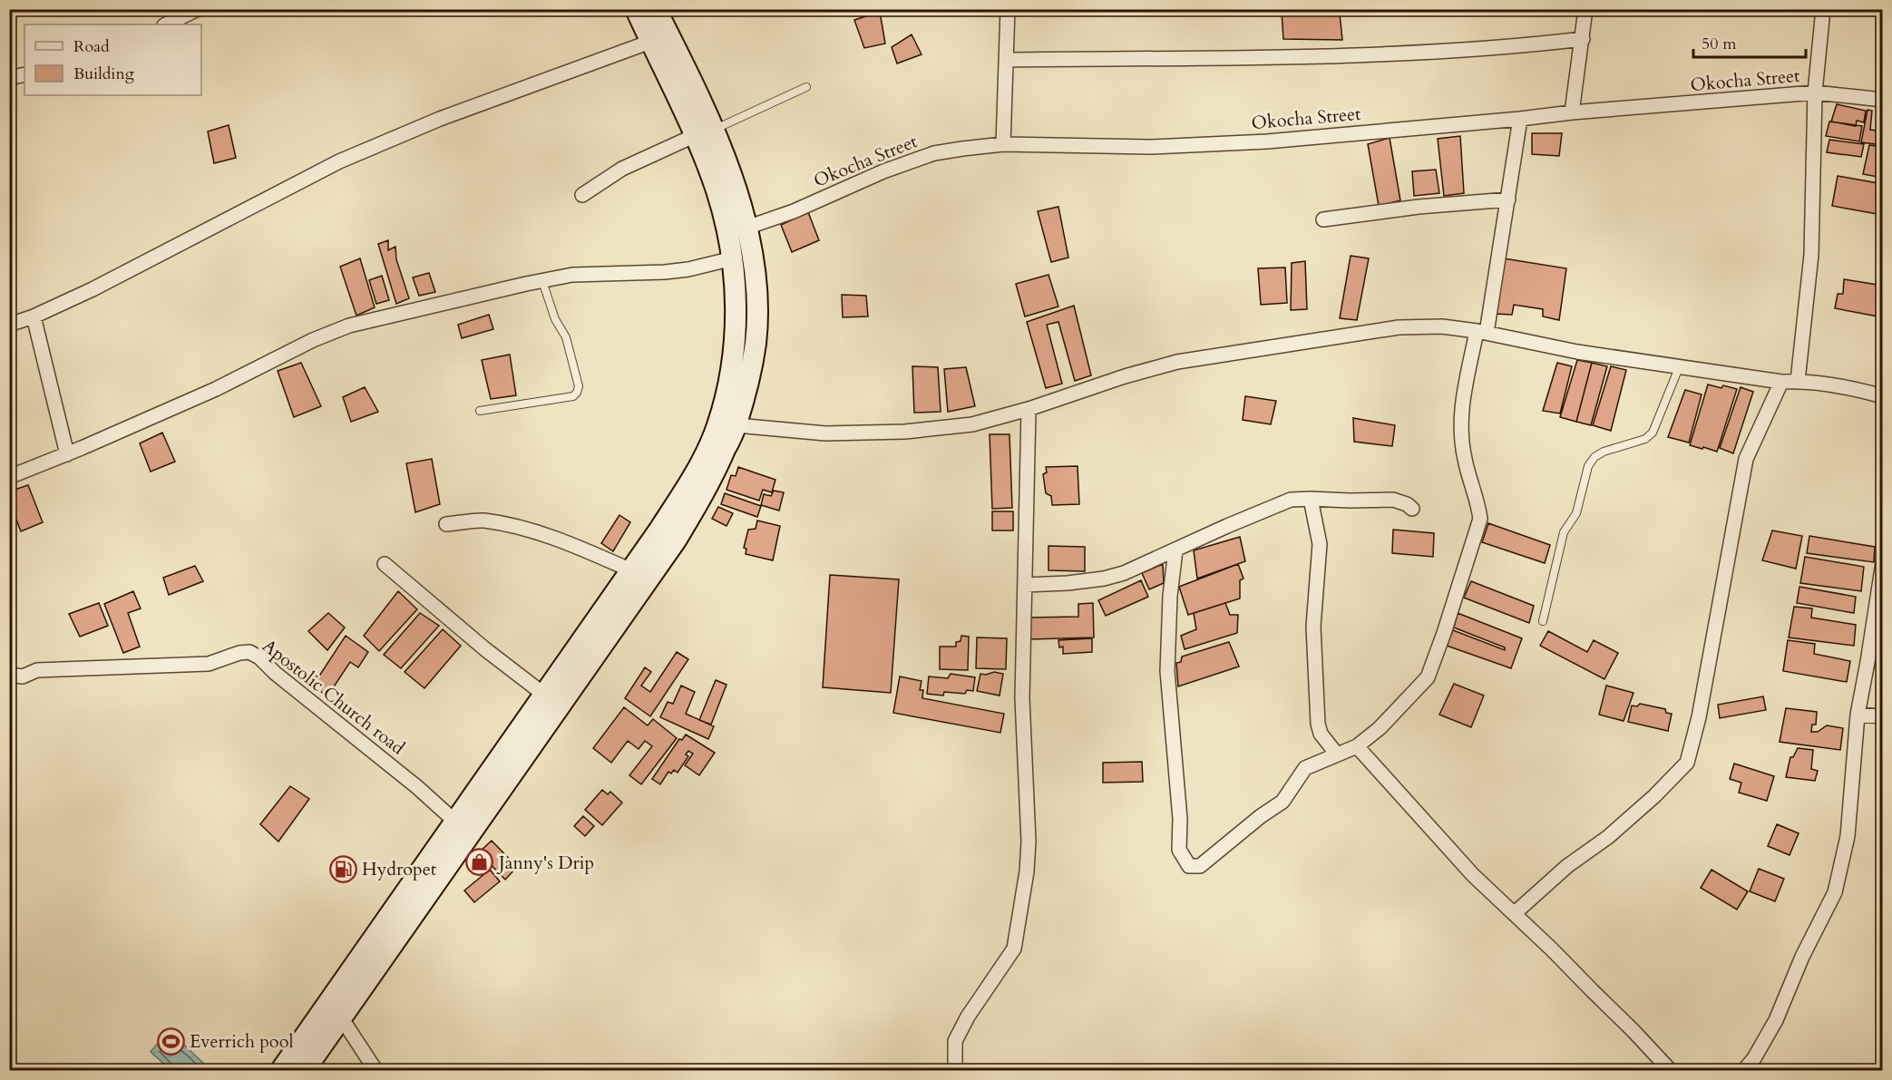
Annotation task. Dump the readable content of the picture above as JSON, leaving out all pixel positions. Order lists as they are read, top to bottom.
{
  "streets": {
    "street": ["Okocha Street", "Apostolic Church road"]
  },
  "places": {
    "shop": ["Janny's Drip"],
    "fuel station": ["Hydropet"],
    "sports": ["Everrich pool"]
  },
  "legend": ["Road", "Building"],
  "scale_bar": "50 m"
}
